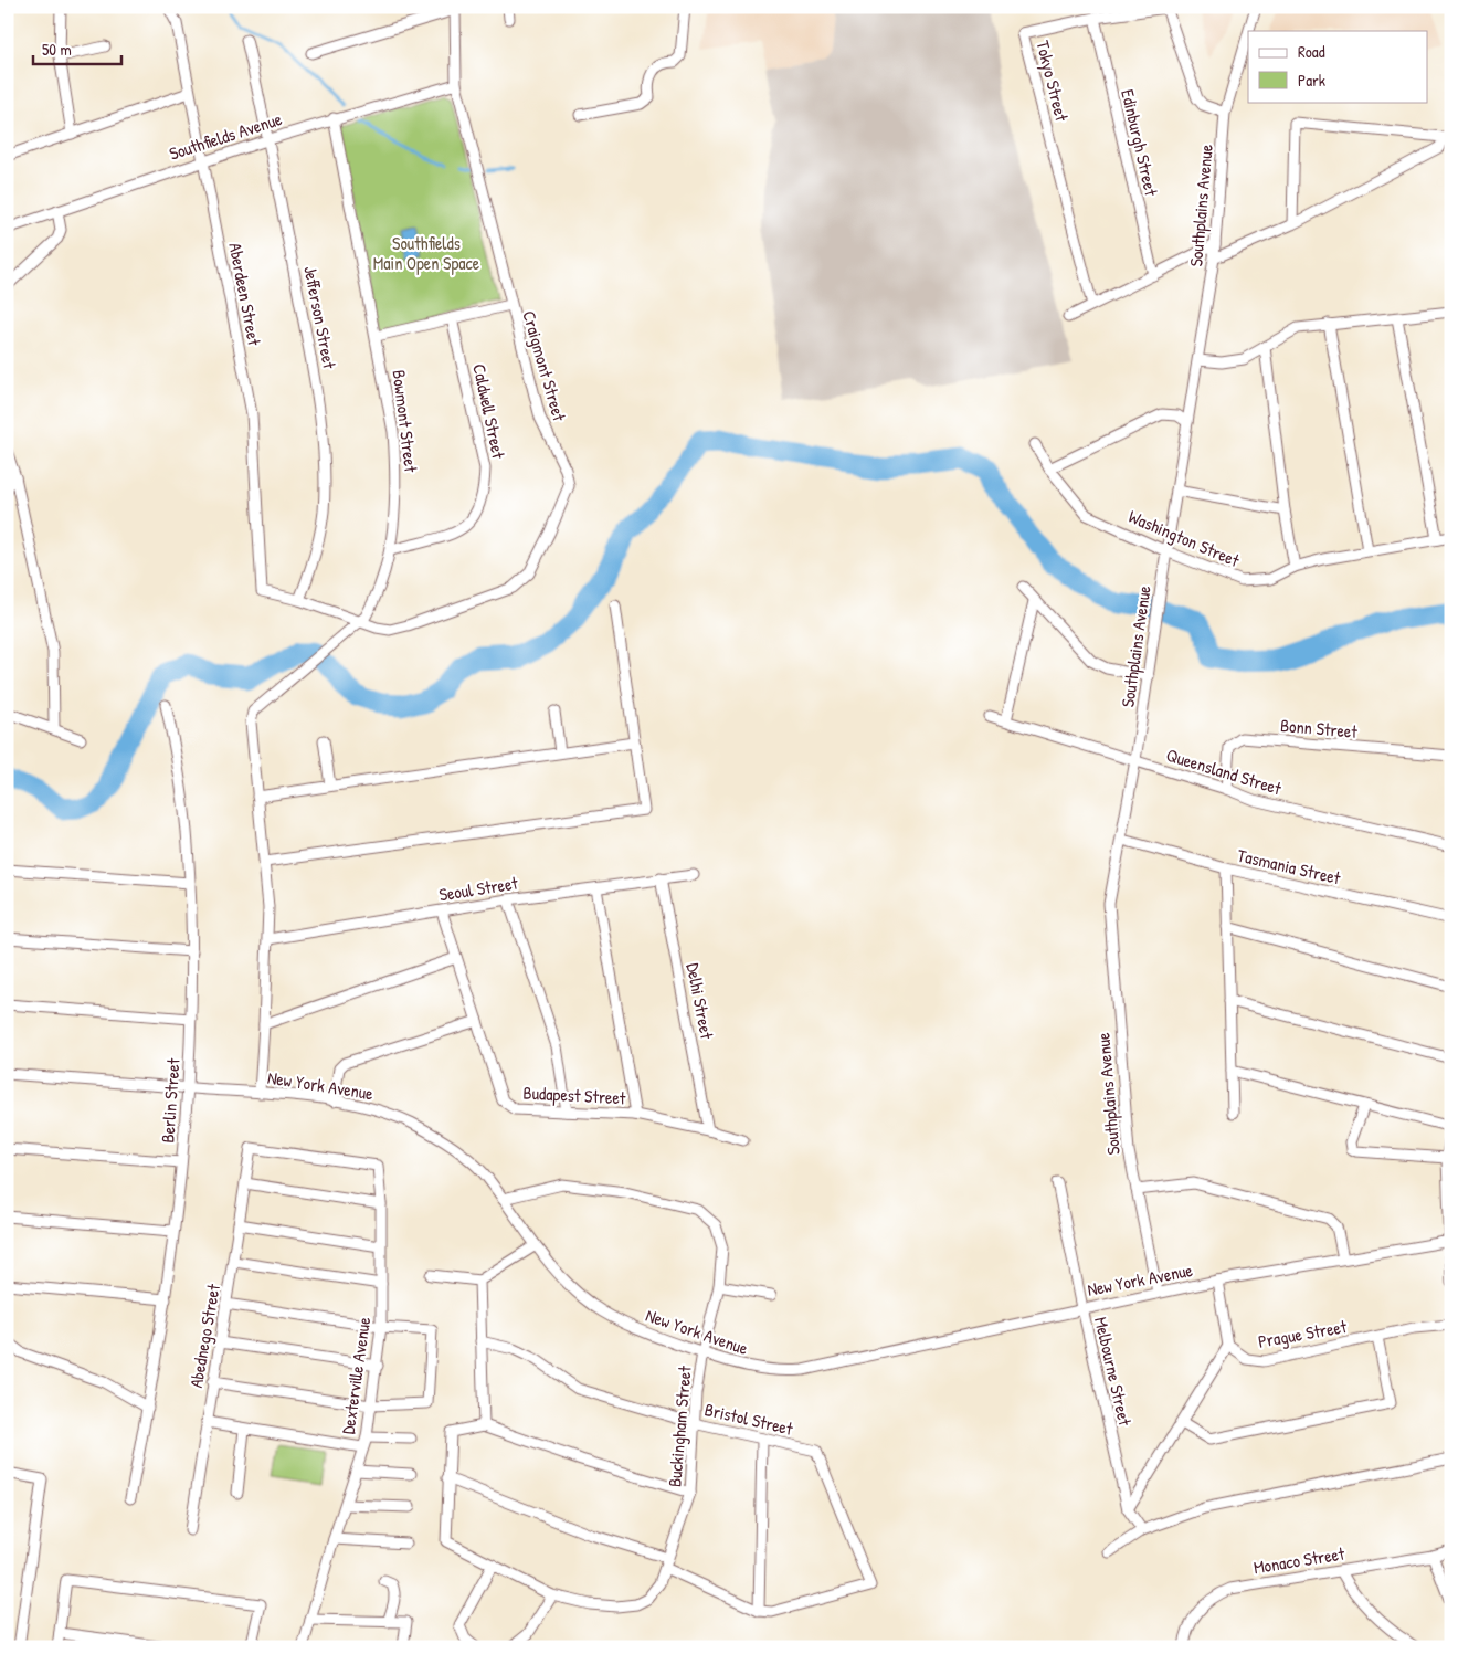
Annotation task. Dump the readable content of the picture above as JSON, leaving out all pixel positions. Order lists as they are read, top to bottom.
{
  "streets": {
    "street": [
      "Tokyo Street",
      "Southfields Avenue",
      "Edinburgh Street",
      "Southplains Avenue",
      "Aberdeen Street",
      "Jefferson Street",
      "Craigmont Street",
      "Caldwell Street",
      "Bowmont Street",
      "Washington Street",
      "Bonn Street",
      "Queensland Street",
      "Tasmania Street",
      "Seoul Street",
      "Delhi Street",
      "New York Avenue",
      "Budapest Street",
      "Berlin Street",
      "Prague Street",
      "Abednego Street",
      "Melbourne Street",
      "Dexterville Avenue",
      "Bristol Street",
      "Buckingham Street",
      "Monaco Street"
    ]
  },
  "crossings": [
    ["Tokyo Street", "Edinburgh Street"],
    ["Tokyo Street", "Southplains Avenue"],
    ["Southfields Avenue", "Aberdeen Street"],
    ["Southfields Avenue", "Jefferson Street"],
    ["Southfields Avenue", "Craigmont Street"],
    ["Southfields Avenue", "Bowmont Street"],
    ["Southplains Avenue", "Washington Street"],
    ["Southplains Avenue", "Queensland Street"],
    ["Southplains Avenue", "Tasmania Street"],
    ["Southplains Avenue", "New York Avenue"],
    ["Aberdeen Street", "Craigmont Street"],
    ["Jefferson Street", "Craigmont Street"],
    ["Craigmont Street", "Bowmont Street"],
    ["Caldwell Street", "Bowmont Street"],
    ["Bowmont Street", "Seoul Street"],
    ["Bowmont Street", "New York Avenue"],
    ["Bonn Street", "Queensland Street"],
    ["Seoul Street", "Delhi Street"],
    ["Seoul Street", "Budapest Street"],
    ["Delhi Street", "Budapest Street"],
    ["New York Avenue", "Berlin Street"],
    ["New York Avenue", "Melbourne Street"],
    ["New York Avenue", "Buckingham Street"],
    ["Abednego Street", "Dexterville Avenue"],
    ["Bristol Street", "Buckingham Street"]
  ],
  "parks": ["Southfields Main Open Space"],
  "legend": ["Road", "Park"],
  "scale_bar": "50 m"
}
